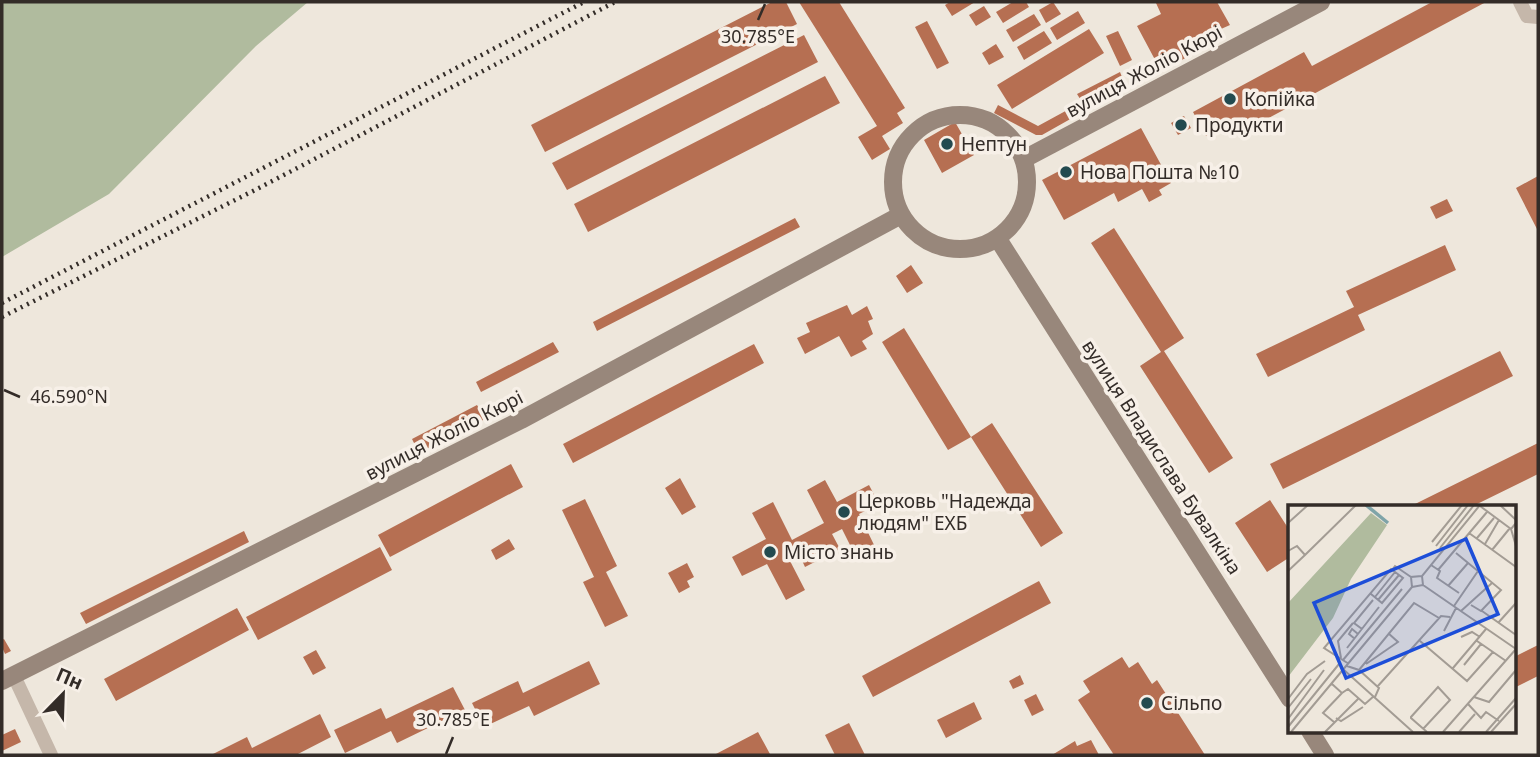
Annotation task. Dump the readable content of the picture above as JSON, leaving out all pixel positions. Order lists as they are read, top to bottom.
{
  "streets": {
    "street": ["вулиця Жоліо Кюрі", "вулиця Владислава Бувалкіна"]
  },
  "crossings": [
    ["вулиця Жоліо Кюрі", "вулиця Владислава Бувалкіна"]
  ],
  "places": [
    "Копійка",
    "Продукти",
    "Нептун",
    "Нова Пошта №10",
    "Церковь \"Надежда людям\" ЕХБ",
    "Місто знань",
    "Сільпо"
  ],
  "north": "top right",
  "coordinates": ["30.785°E", "46.590°N"]
}
